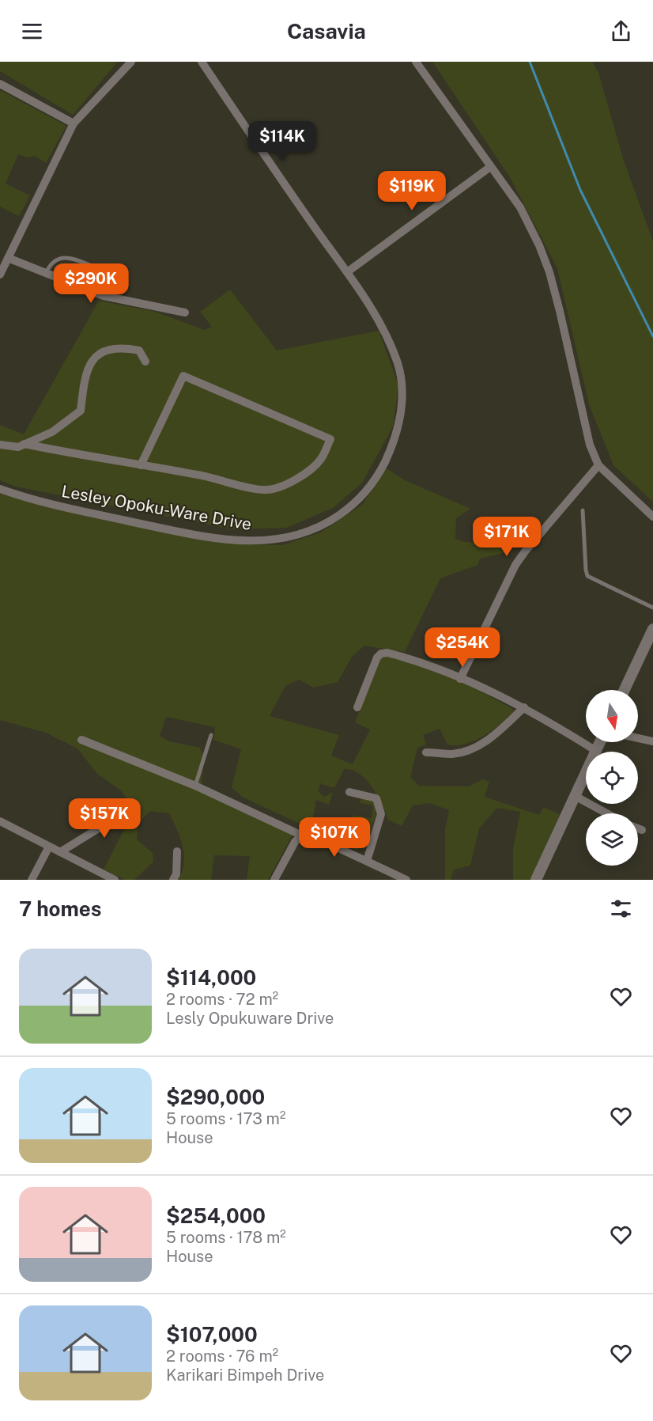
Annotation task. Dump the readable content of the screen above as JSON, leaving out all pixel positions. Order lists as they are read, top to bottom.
{
  "streets": {
    "street": ["Lesley Opoku-Ware Drive"]
  },
  "north": "bottom",
  "page": {
    "header": "Casavia",
    "price": [
      "$114K",
      "$119K",
      "$290K",
      "$171K",
      "$254K",
      "$157K",
      "$107K"
    ],
    "heading": "7 homes",
    "list": [
      {
        "name": "$114,000",
        "note": "2 rooms · 72 m² · Lesly Opukuware Drive"
      },
      {
        "name": "$290,000",
        "note": "5 rooms · 173 m² · House"
      },
      {
        "name": "$254,000",
        "note": "5 rooms · 178 m² · House"
      },
      {
        "name": "$107,000",
        "note": "2 rooms · 76 m² · Karikari Bimpeh Drive"
      }
    ]
  }
}
